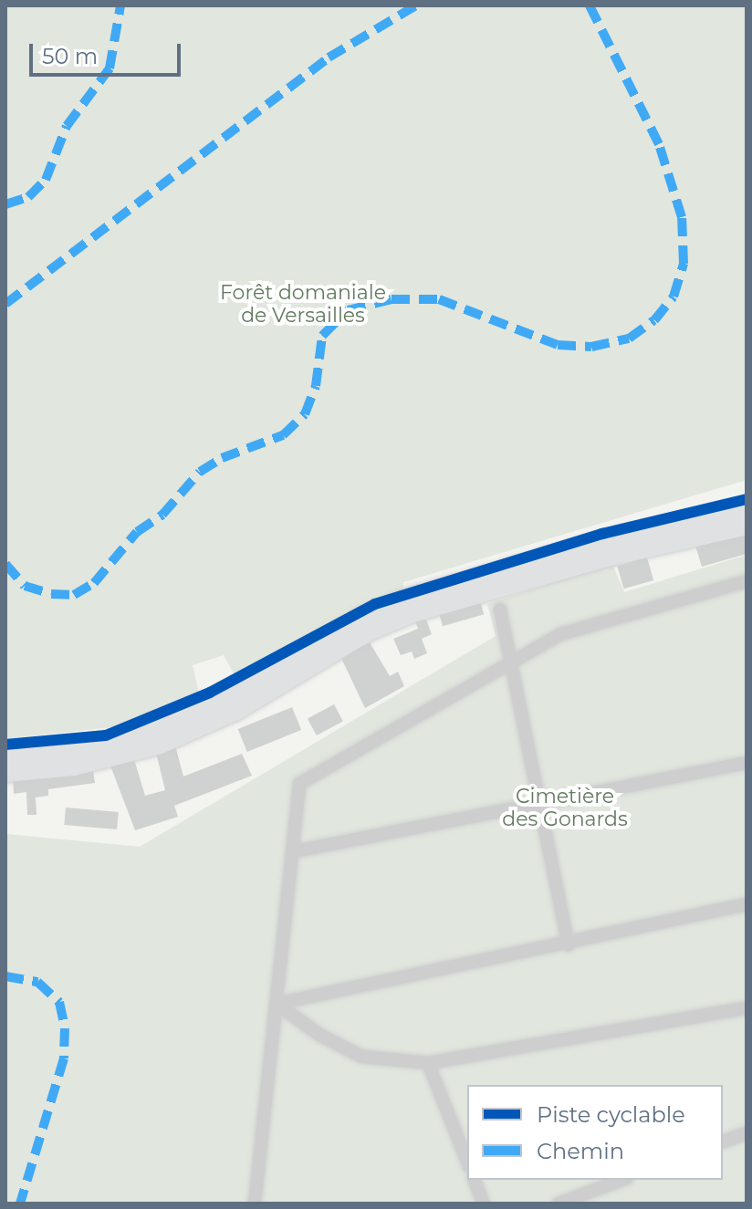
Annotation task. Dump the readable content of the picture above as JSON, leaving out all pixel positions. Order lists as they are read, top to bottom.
{
  "parks": ["Forêt domaniale de Versailles", "Cimetière des Gonards"],
  "legend": ["Piste cyclable", "Chemin"],
  "scale_bar": "50 m"
}
